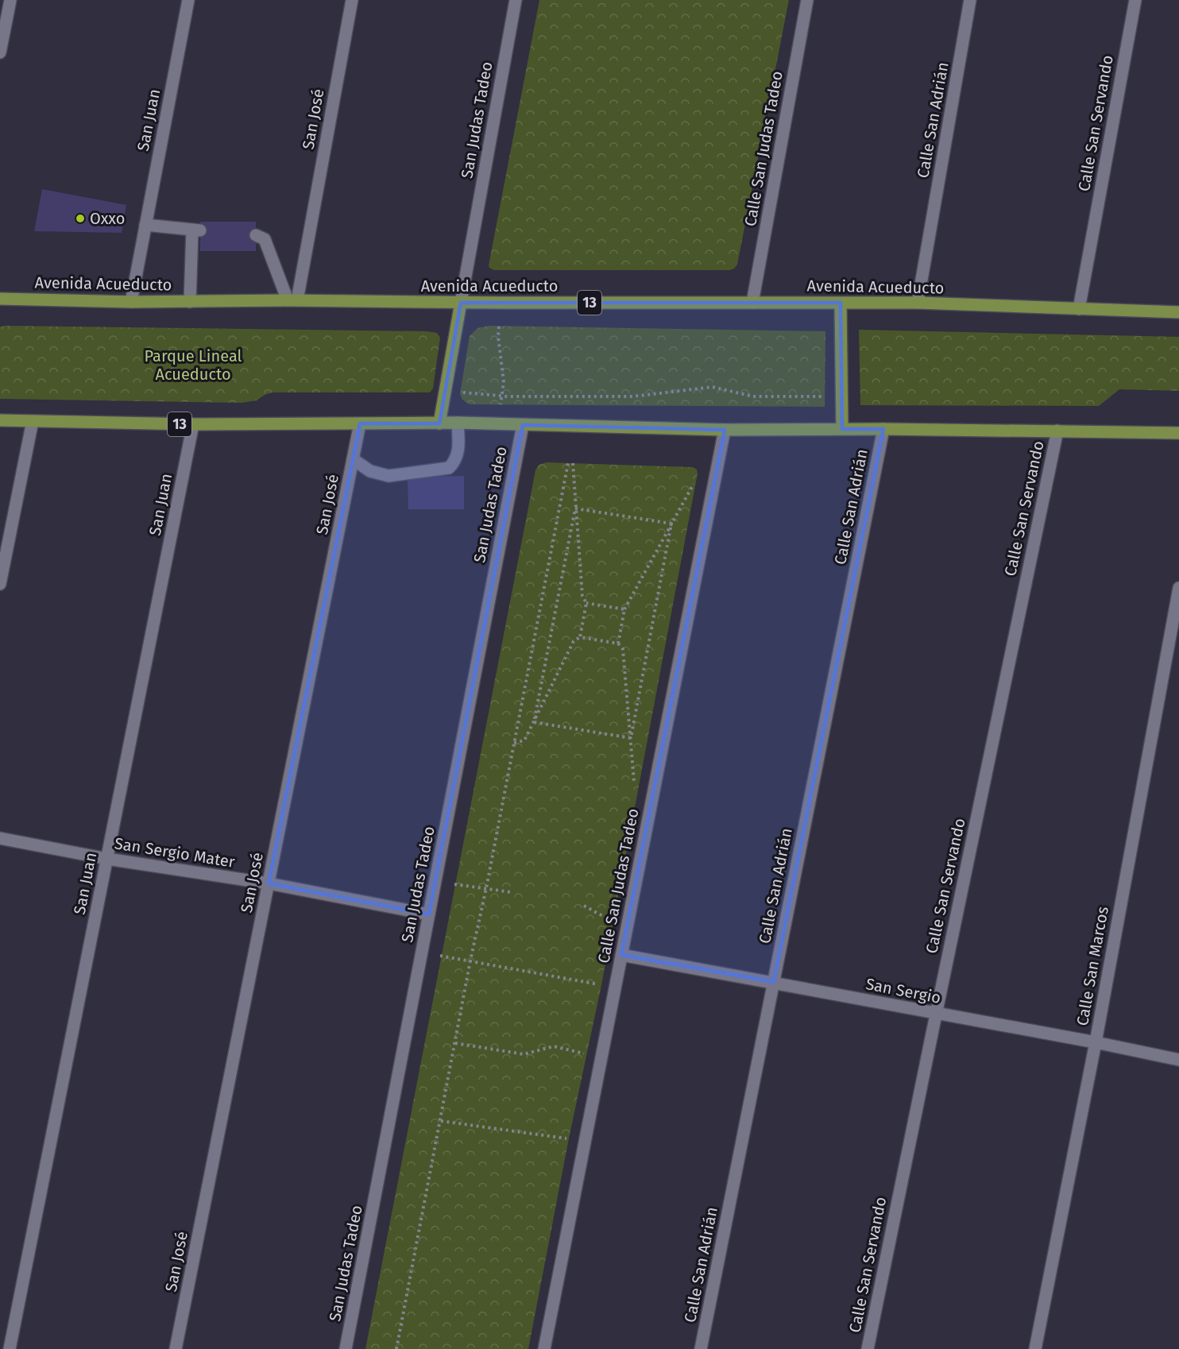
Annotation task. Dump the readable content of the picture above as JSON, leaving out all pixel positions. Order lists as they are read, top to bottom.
{
  "streets": {
    "main road": ["Avenida Acueducto", "13"],
    "street": [
      "San José",
      "San Juan",
      "San Judas Tadeo",
      "Calle San Adrián",
      "Calle San Servando",
      "Calle San Judas Tadeo",
      "San Sergio Mater",
      "Calle San Marcos",
      "San Sergio"
    ]
  },
  "crossings": [
    ["San José", "Avenida Acueducto"],
    ["San José", "13"],
    ["San José", "San Sergio Mater"],
    ["San Juan", "Avenida Acueducto"],
    ["San Juan", "13"],
    ["San Juan", "San Sergio Mater"],
    ["San Judas Tadeo", "Avenida Acueducto"],
    ["San Judas Tadeo", "13"],
    ["San Judas Tadeo", "San Sergio Mater"],
    ["Calle San Adrián", "Avenida Acueducto"],
    ["Calle San Adrián", "13"],
    ["Calle San Adrián", "San Sergio"],
    ["Calle San Servando", "Avenida Acueducto"],
    ["Calle San Servando", "13"],
    ["Calle San Servando", "San Sergio"],
    ["Calle San Judas Tadeo", "Avenida Acueducto"],
    ["Calle San Judas Tadeo", "13"],
    ["Calle San Judas Tadeo", "San Sergio"],
    ["Calle San Marcos", "San Sergio"]
  ],
  "parks": ["Parque Lineal Acueducto"],
  "places": ["Oxxo"]
}
